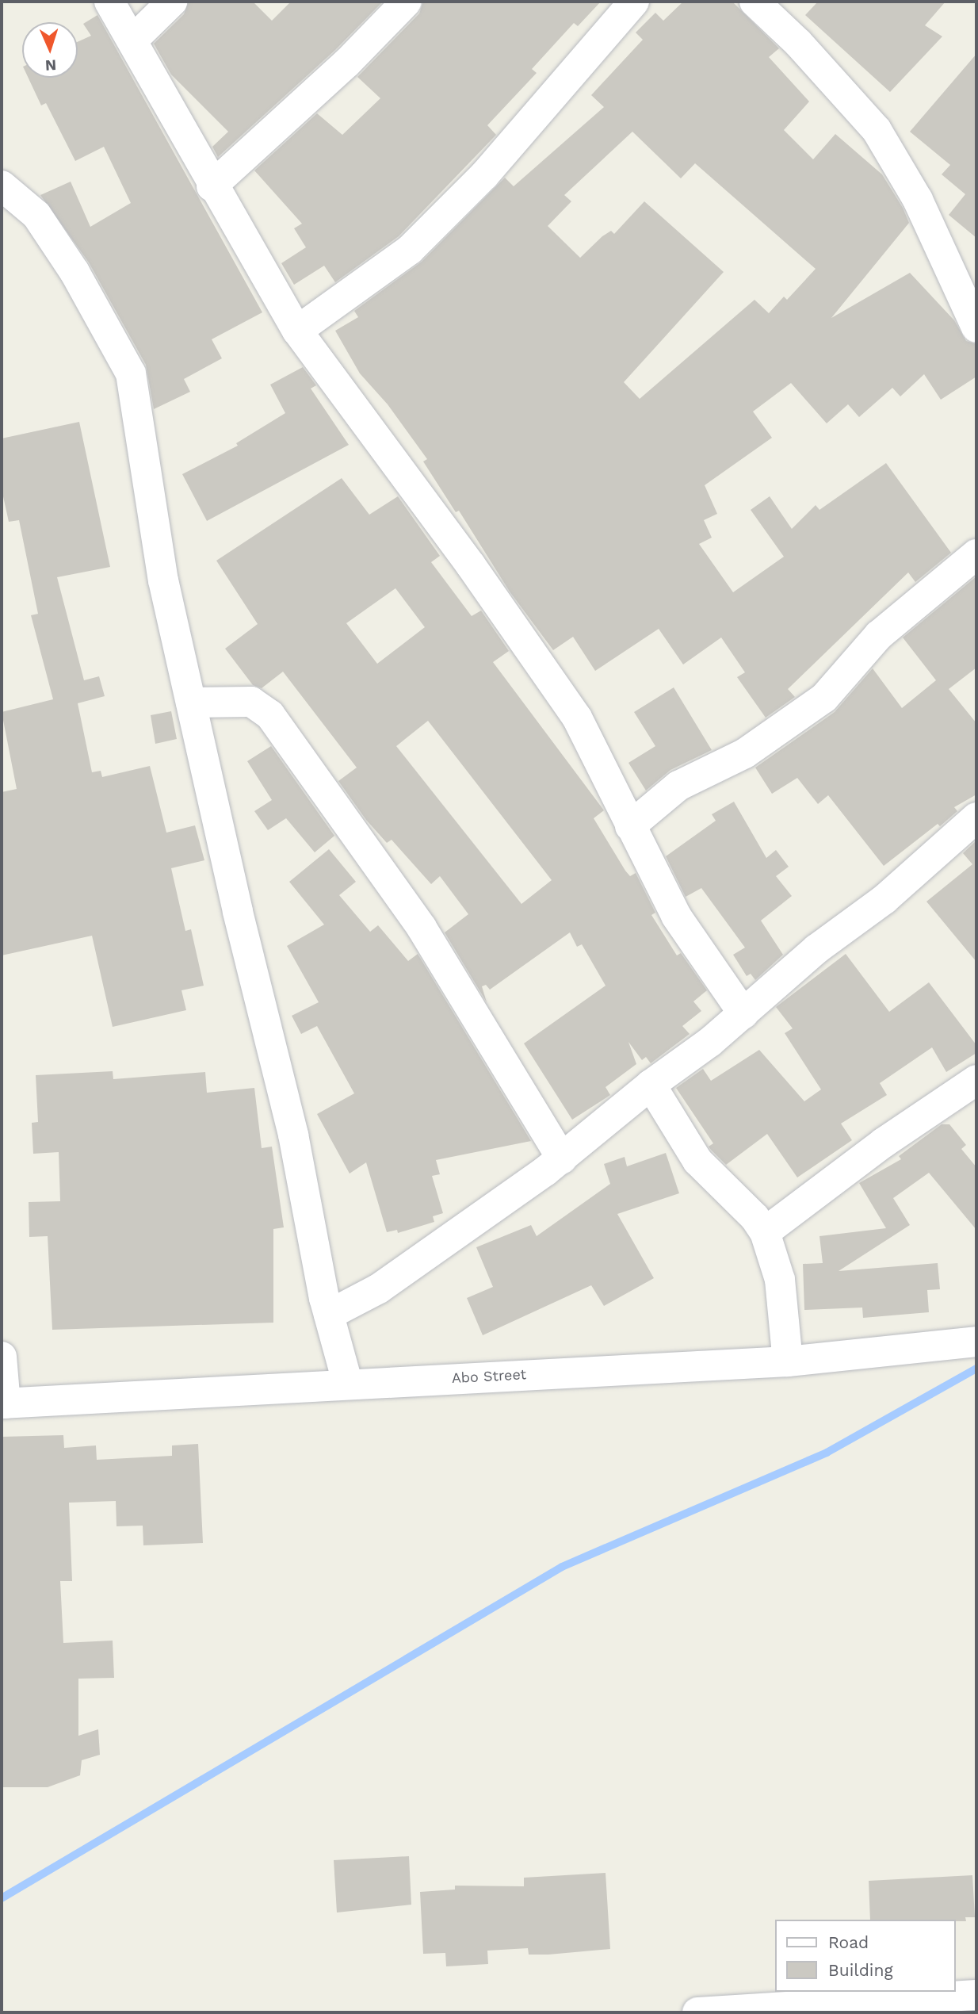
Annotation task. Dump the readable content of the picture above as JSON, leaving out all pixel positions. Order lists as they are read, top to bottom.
{
  "streets": {
    "street": ["Abo Street"]
  },
  "legend": ["Road", "Building"],
  "north": "bottom"
}
